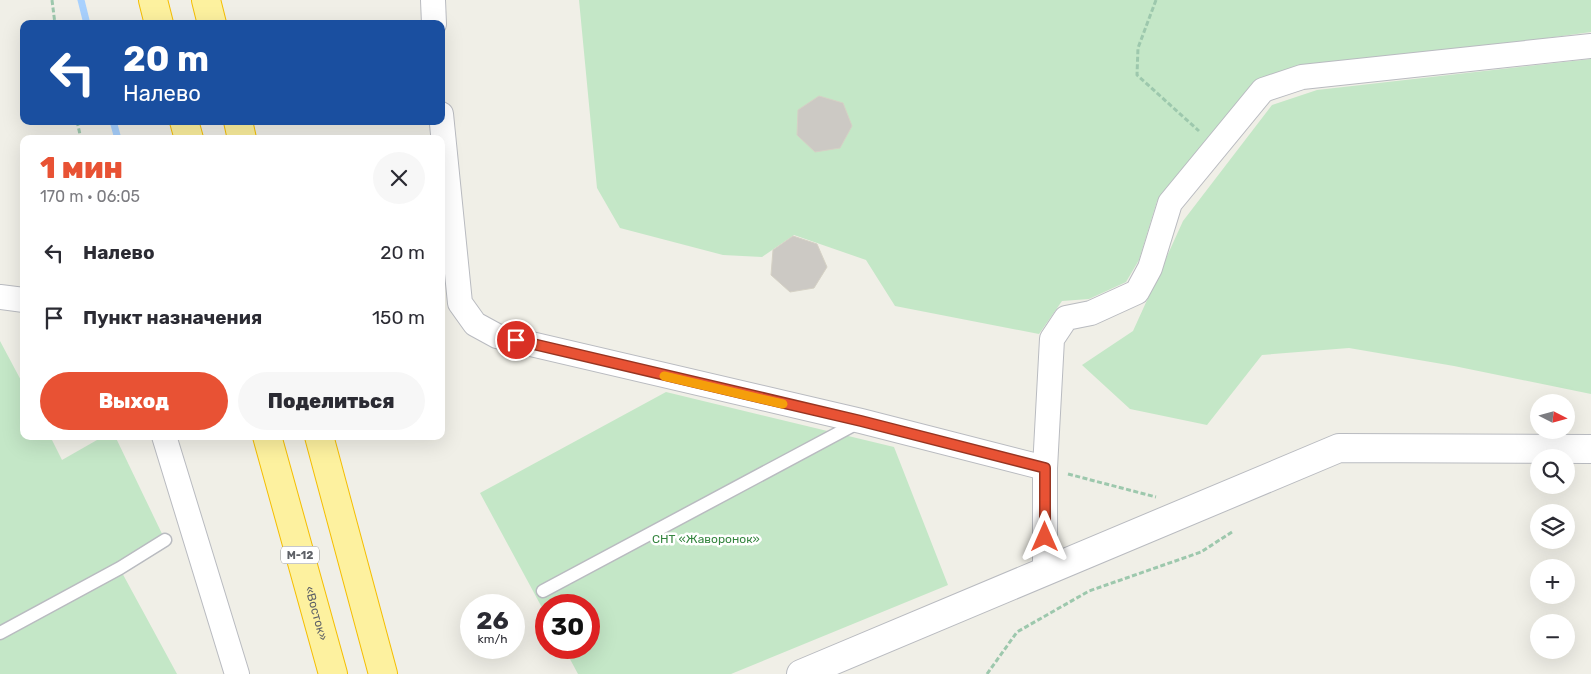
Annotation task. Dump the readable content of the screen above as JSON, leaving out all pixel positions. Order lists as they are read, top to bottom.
{
  "streets": {
    "highway": ["М-12", "«Восток»"]
  },
  "parks": ["СНТ «Жаворонок»"],
  "north": "right",
  "page": {
    "turn": ["20 m", "Налево"],
    "heading": ["1 мин", "170 m · 06:05"],
    "list": [
      {
        "name": "Налево",
        "value": "20 m"
      },
      {
        "name": "Пункт назначения",
        "value": "150 m"
      }
    ],
    "buttons": ["Выход", "Поделиться"],
    "map_buttons": ["+", "−"],
    "speed": "26 km/h",
    "limit": "30"
  }
}
